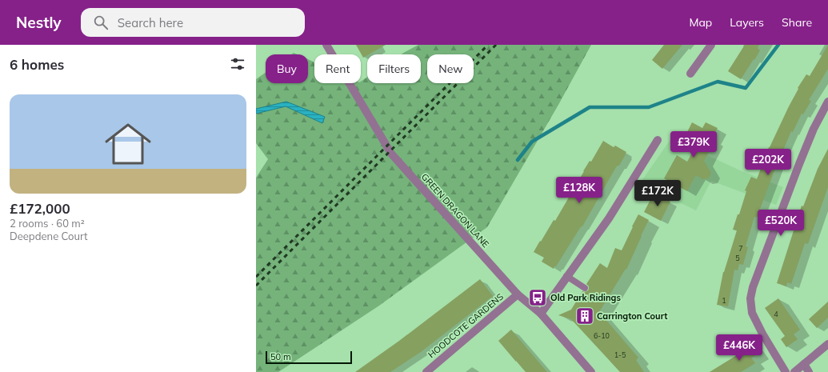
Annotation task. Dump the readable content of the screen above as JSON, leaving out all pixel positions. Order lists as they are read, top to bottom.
{
  "streets": {
    "street": ["GREEN DRAGON LANE", "HOODCOTE GARDENS"]
  },
  "crossings": [
    ["GREEN DRAGON LANE", "HOODCOTE GARDENS"]
  ],
  "places": {
    "bus stop": ["Old Park Ridings"],
    "building": ["Carrington Court"]
  },
  "house_numbers": [
    "7",
    "5",
    "1",
    "4",
    "6-10",
    "1-5"
  ],
  "scale_bar": "50 m",
  "page": {
    "header": "Nestly",
    "search": "Search here",
    "nav": ["Map", "Layers", "Share"],
    "heading": "6 homes",
    "chip": [
      "Buy",
      "Rent",
      "Filters",
      "New"
    ],
    "list": [
      {
        "name": "£172,000",
        "note": "2 rooms · 60 m² · Deepdene Court"
      }
    ],
    "price": [
      "£379K",
      "£202K",
      "£128K",
      "£172K",
      "£520K",
      "£446K"
    ],
    "scale": "50 m"
  }
}
